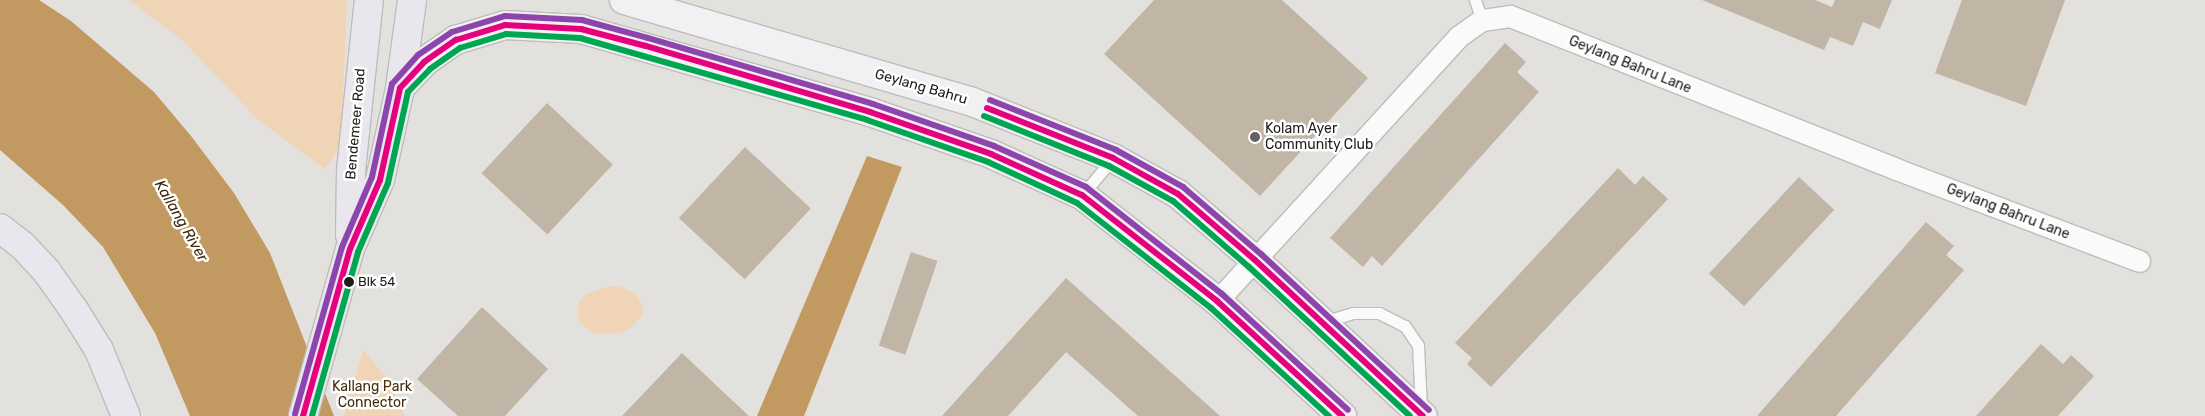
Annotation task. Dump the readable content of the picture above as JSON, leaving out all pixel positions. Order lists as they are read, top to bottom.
{
  "streets": {
    "main road": ["Geylang Bahru", "Bendemeer Road"],
    "street": ["Geylang Bahru Lane"]
  },
  "crossings": [
    ["Geylang Bahru Lane", "Geylang Bahru"]
  ],
  "water": ["Kallang River"],
  "parks": ["Kallang Park Connector"],
  "places": ["Kolam Ayer Community Club", "Blk 54"]
}
